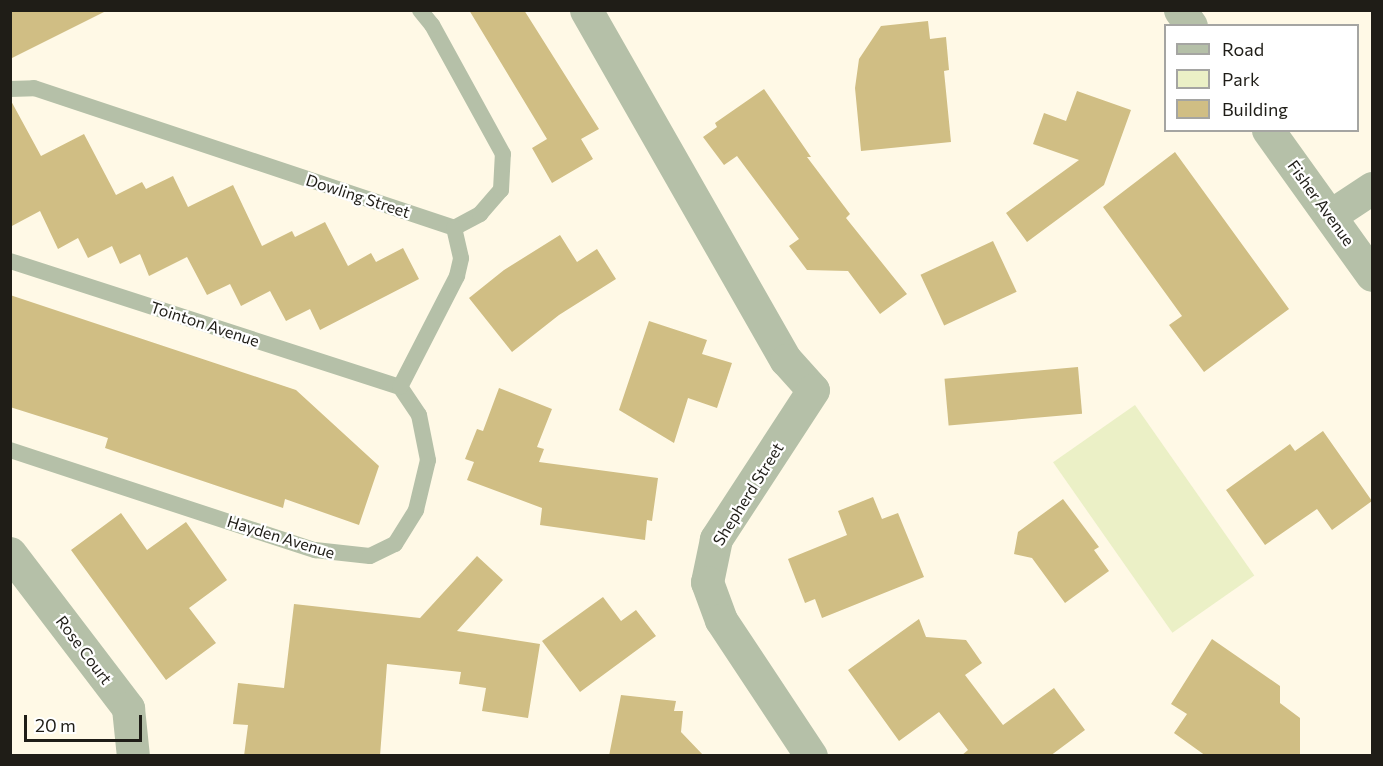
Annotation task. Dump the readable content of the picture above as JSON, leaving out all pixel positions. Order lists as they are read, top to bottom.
{
  "streets": {
    "street": ["Fisher Avenue", "Shepherd Street", "Rose Court"],
    "lane": ["Dowling Street", "Tointon Avenue", "Hayden Avenue"]
  },
  "crossings": [
    ["Tointon Avenue", "Hayden Avenue"]
  ],
  "legend": ["Road", "Park", "Building"],
  "scale_bar": "20 m"
}
